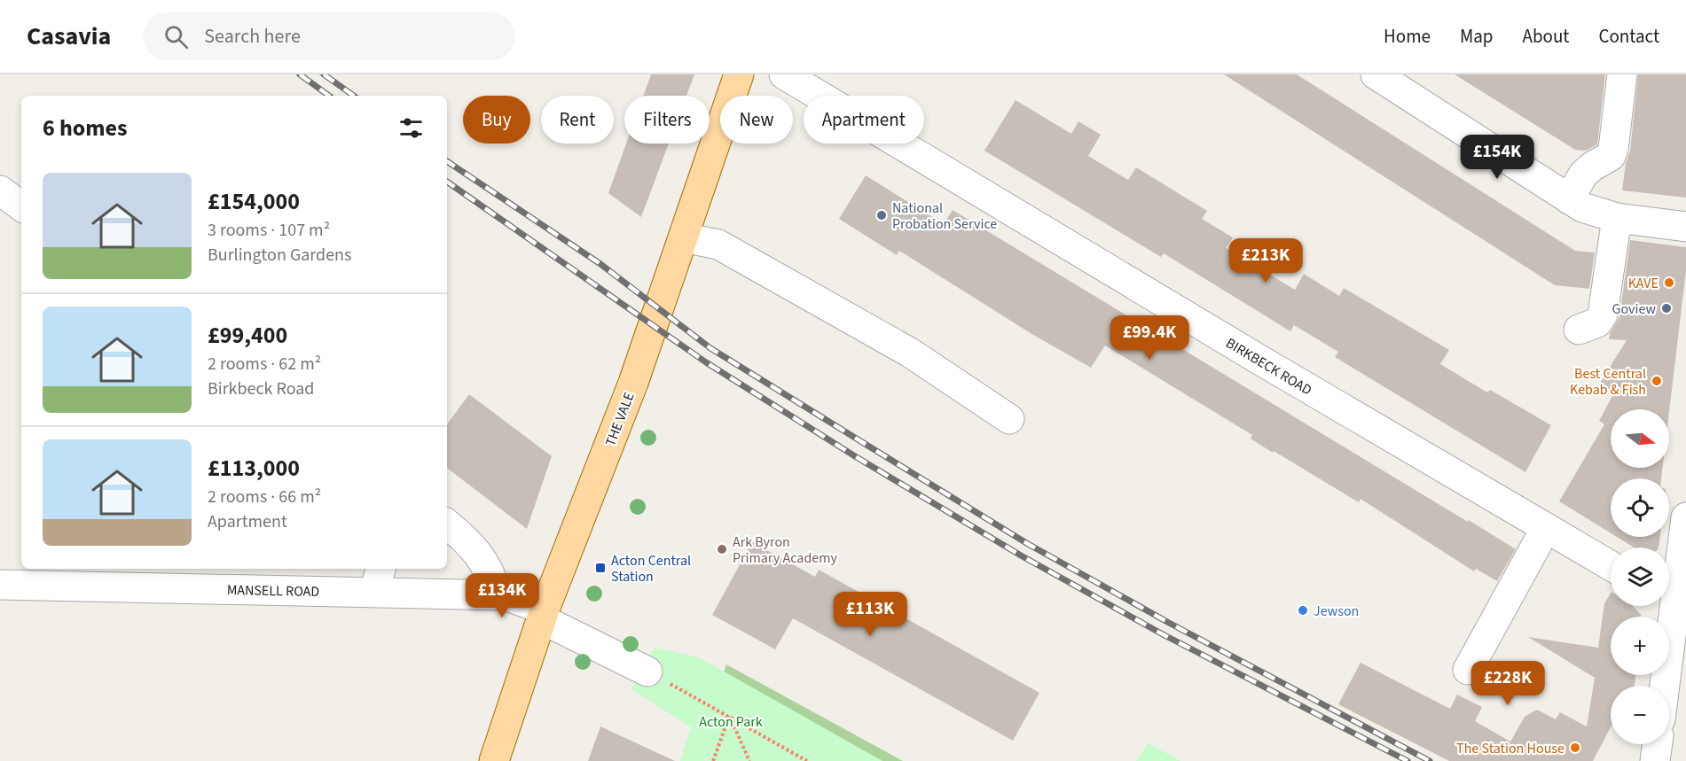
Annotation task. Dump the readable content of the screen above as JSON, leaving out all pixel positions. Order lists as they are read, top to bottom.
{
  "streets": {
    "main road": ["THE VALE"],
    "street": ["BIRKBECK ROAD", "MANSELL ROAD"]
  },
  "crossings": [
    ["THE VALE", "MANSELL ROAD"]
  ],
  "parks": ["Acton Park"],
  "places": {
    "other": [
      "National Probation Service",
      "KAVE",
      "Goview",
      "Best Central Kebab & Fish",
      "Ark Byron Primary Academy",
      "Jewson",
      "The Station House"
    ],
    "transit": ["Acton Central Station"]
  },
  "north": "right",
  "page": {
    "header": "Casavia",
    "search": "Search here",
    "nav": [
      "Home",
      "Map",
      "About",
      "Contact"
    ],
    "chip": [
      "Buy",
      "Rent",
      "Filters",
      "New",
      "Apartment"
    ],
    "heading": "6 homes",
    "price": [
      "£154K",
      "£213K",
      "£99.4K",
      "£134K",
      "£113K",
      "£228K"
    ],
    "list": [
      {
        "name": "£154,000",
        "note": "3 rooms · 107 m² · Burlington Gardens"
      },
      {
        "name": "£99,400",
        "note": "2 rooms · 62 m² · Birkbeck Road"
      },
      {
        "name": "£113,000",
        "note": "2 rooms · 66 m² · Apartment"
      }
    ],
    "map_buttons": ["+", "−"]
  }
}
